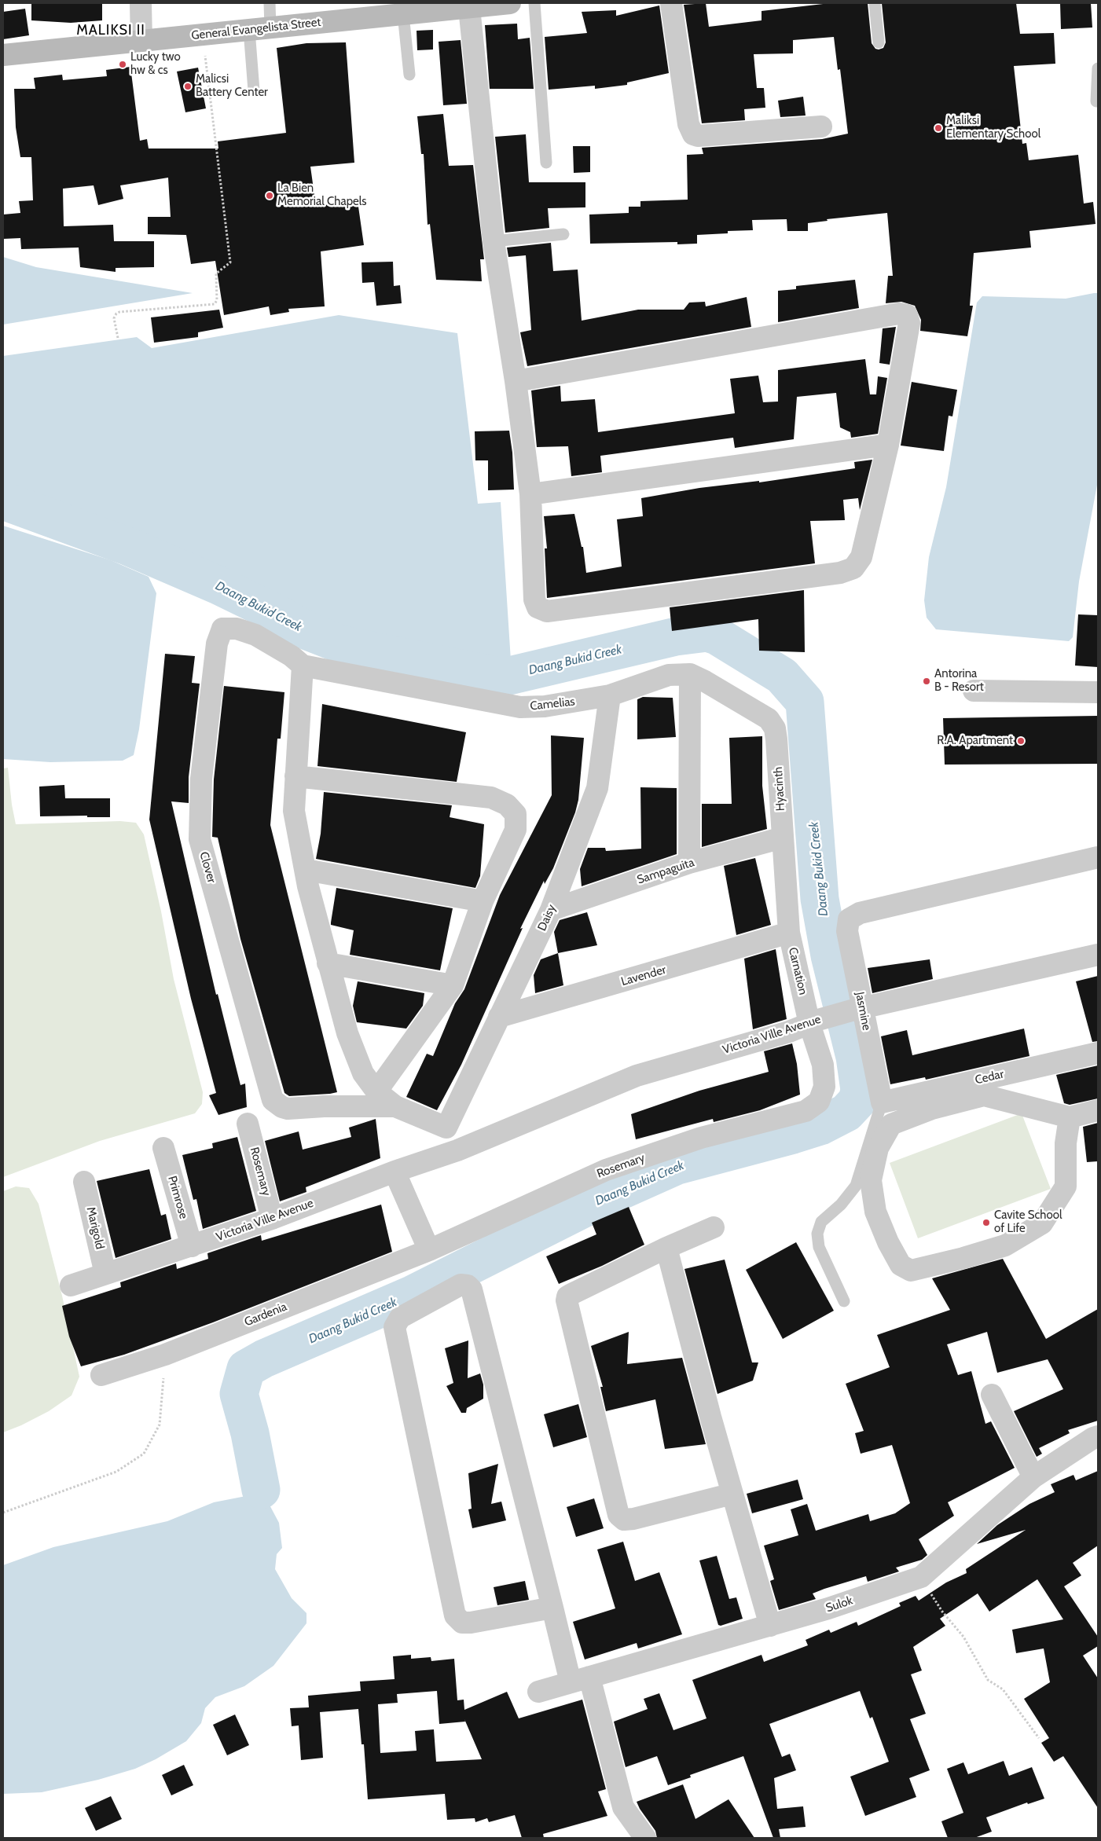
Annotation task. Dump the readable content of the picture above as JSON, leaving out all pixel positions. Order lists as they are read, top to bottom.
{
  "streets": {
    "main road": ["General Evangelista Street"],
    "street": [
      "Camelias",
      "Hyacinth",
      "Clover",
      "Sampaguita",
      "Daisy",
      "Carnation",
      "Lavender",
      "Jasmine",
      "Victoria Ville Avenue",
      "Cedar",
      "Rosemary",
      "Primrose",
      "Marigold",
      "Gardenia",
      "Sulok"
    ]
  },
  "crossings": [
    ["Camelias", "Hyacinth"],
    ["Camelias", "Clover"],
    ["Camelias", "Daisy"],
    ["Hyacinth", "Sampaguita"],
    ["Hyacinth", "Carnation"],
    ["Sampaguita", "Daisy"],
    ["Sampaguita", "Carnation"],
    ["Daisy", "Lavender"],
    ["Carnation", "Lavender"],
    ["Carnation", "Victoria Ville Avenue"],
    ["Carnation", "Rosemary"],
    ["Jasmine", "Victoria Ville Avenue"],
    ["Jasmine", "Cedar"],
    ["Victoria Ville Avenue", "Rosemary"],
    ["Victoria Ville Avenue", "Primrose"],
    ["Victoria Ville Avenue", "Marigold"],
    ["Rosemary", "Gardenia"]
  ],
  "districts": ["MALIKSI II"],
  "water": ["Daang Bukid Creek"],
  "places": [
    "Lucky two hw & cs",
    "Malicsi Battery Center",
    "Maliksi Elementary School",
    "La Bien Memorial Chapels",
    "Antorina B - Resort",
    "R.A. Apartment",
    "Cavite School of Life"
  ]
}
